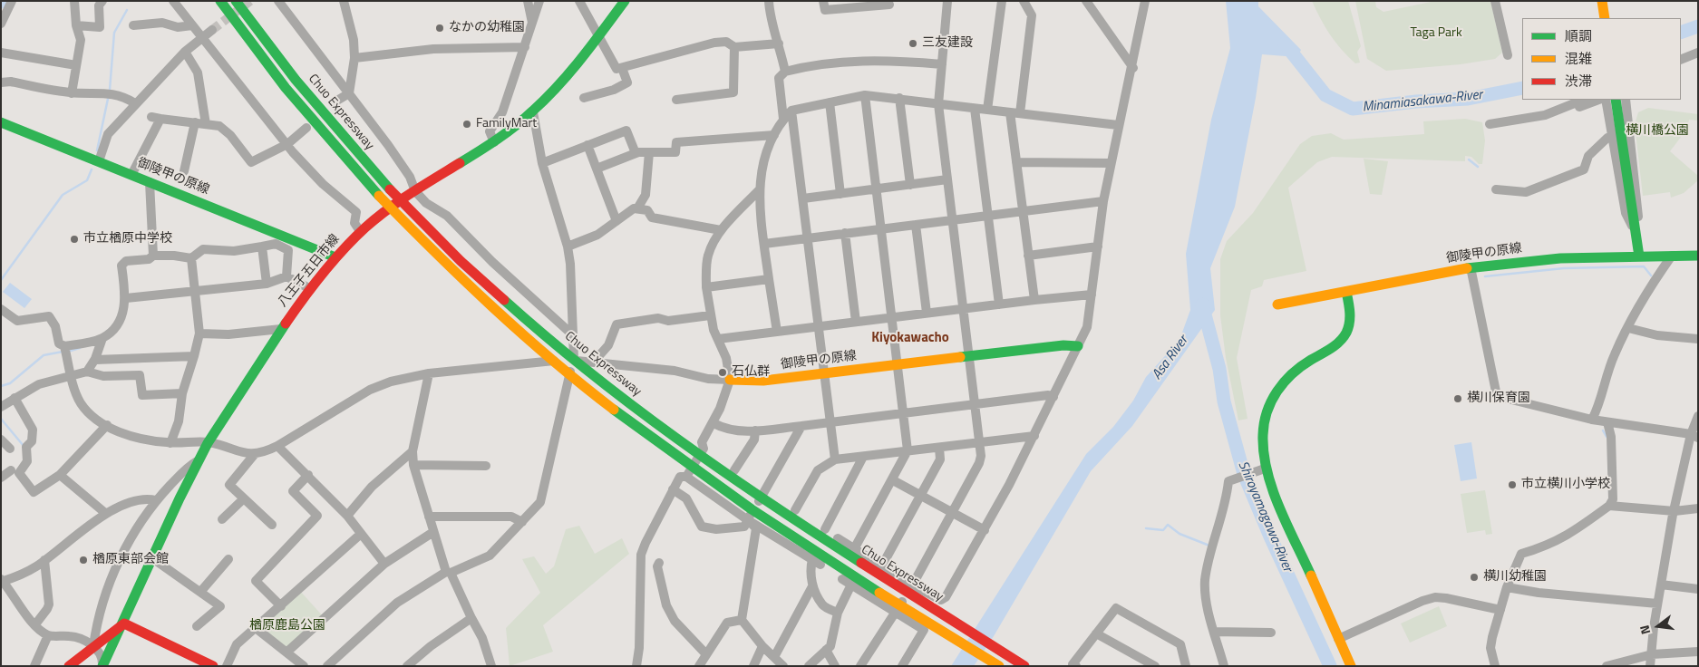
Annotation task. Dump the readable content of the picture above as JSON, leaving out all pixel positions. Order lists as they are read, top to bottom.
{
  "streets": {
    "main road": ["Chuo Expressway", "御陵甲の原線", "八王子五日市線"]
  },
  "crossings": [
    ["御陵甲の原線", "八王子五日市線"]
  ],
  "districts": ["Kiyokawacho"],
  "water": ["Minamiasakawa-River", "Asa River", "Shiroyamagawa-River"],
  "parks": ["Taga Park", "横川橋公園", "楢原鹿島公園"],
  "places": [
    "なかの幼稚園",
    "三友建設",
    "FamilyMart",
    "市立楢原中学校",
    "石仏群",
    "横川保育園",
    "市立横川小学校",
    "楢原東部会館",
    "横川幼稚園"
  ],
  "legend": ["順調", "混雑", "渋滞"],
  "north": "left"
}
